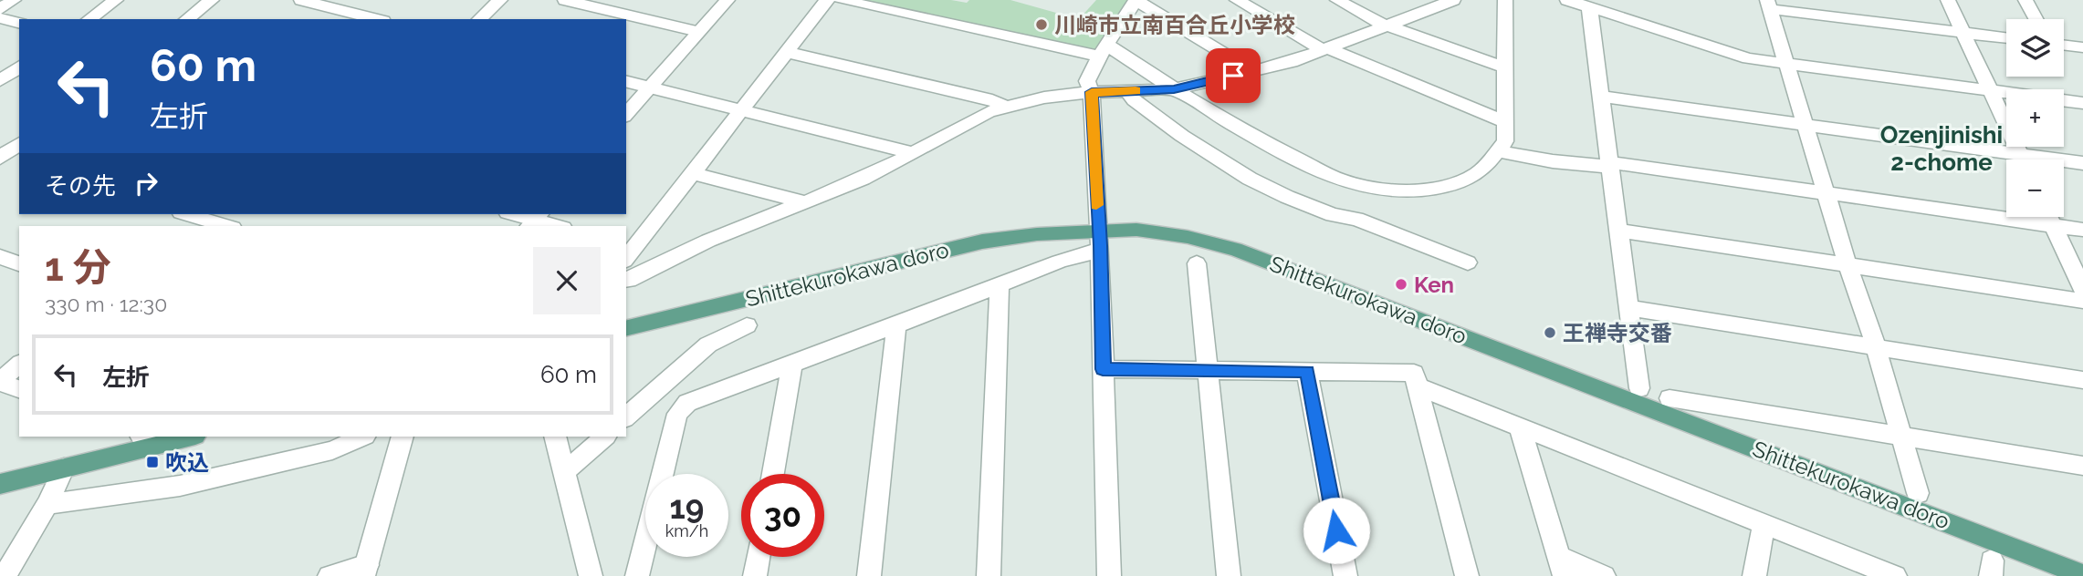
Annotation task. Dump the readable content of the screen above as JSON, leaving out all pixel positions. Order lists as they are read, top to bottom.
{
  "streets": {
    "main road": ["Shittekurokawa doro"]
  },
  "districts": ["Ozenjinishi 2-chome"],
  "places": {
    "other": ["川崎市立南百合丘小学校", "Ken", "王禅寺交番"],
    "transit": ["吹込"]
  },
  "page": {
    "map_buttons": ["+", "−"],
    "turn": ["60 m", "左折"],
    "then": "その先",
    "heading": ["1 分", "330 m · 12:30"],
    "list": [
      {
        "name": "左折",
        "value": "60 m"
      }
    ],
    "speed": "19 km/h",
    "limit": "30"
  }
}
